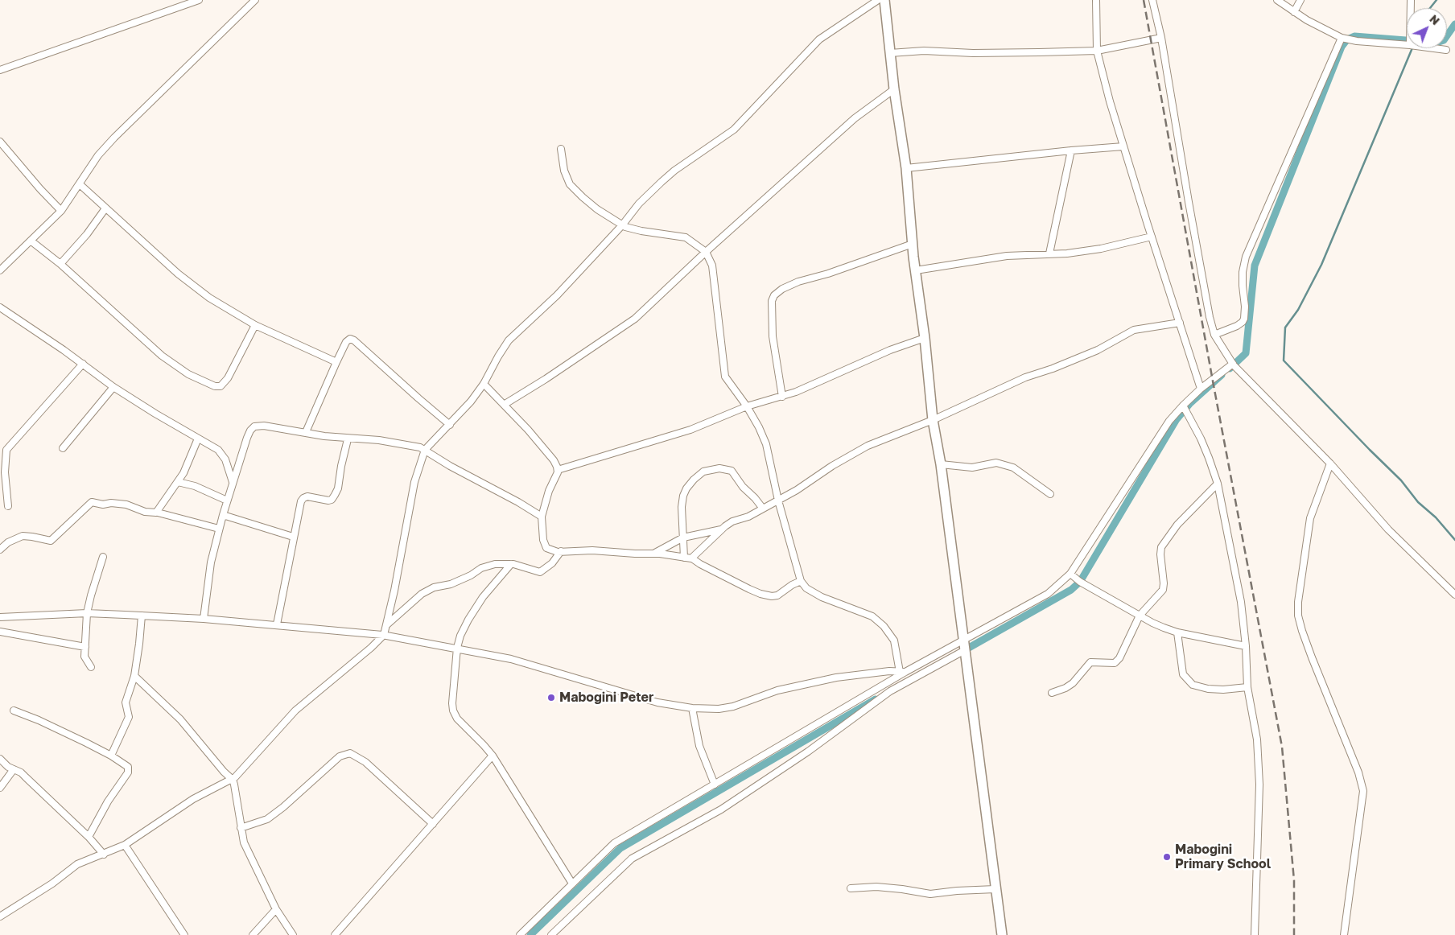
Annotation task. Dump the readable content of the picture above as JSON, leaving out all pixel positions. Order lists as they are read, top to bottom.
{
  "places": ["Mabogini Peter", "Mabogini Primary School"],
  "north": "top right"
}
